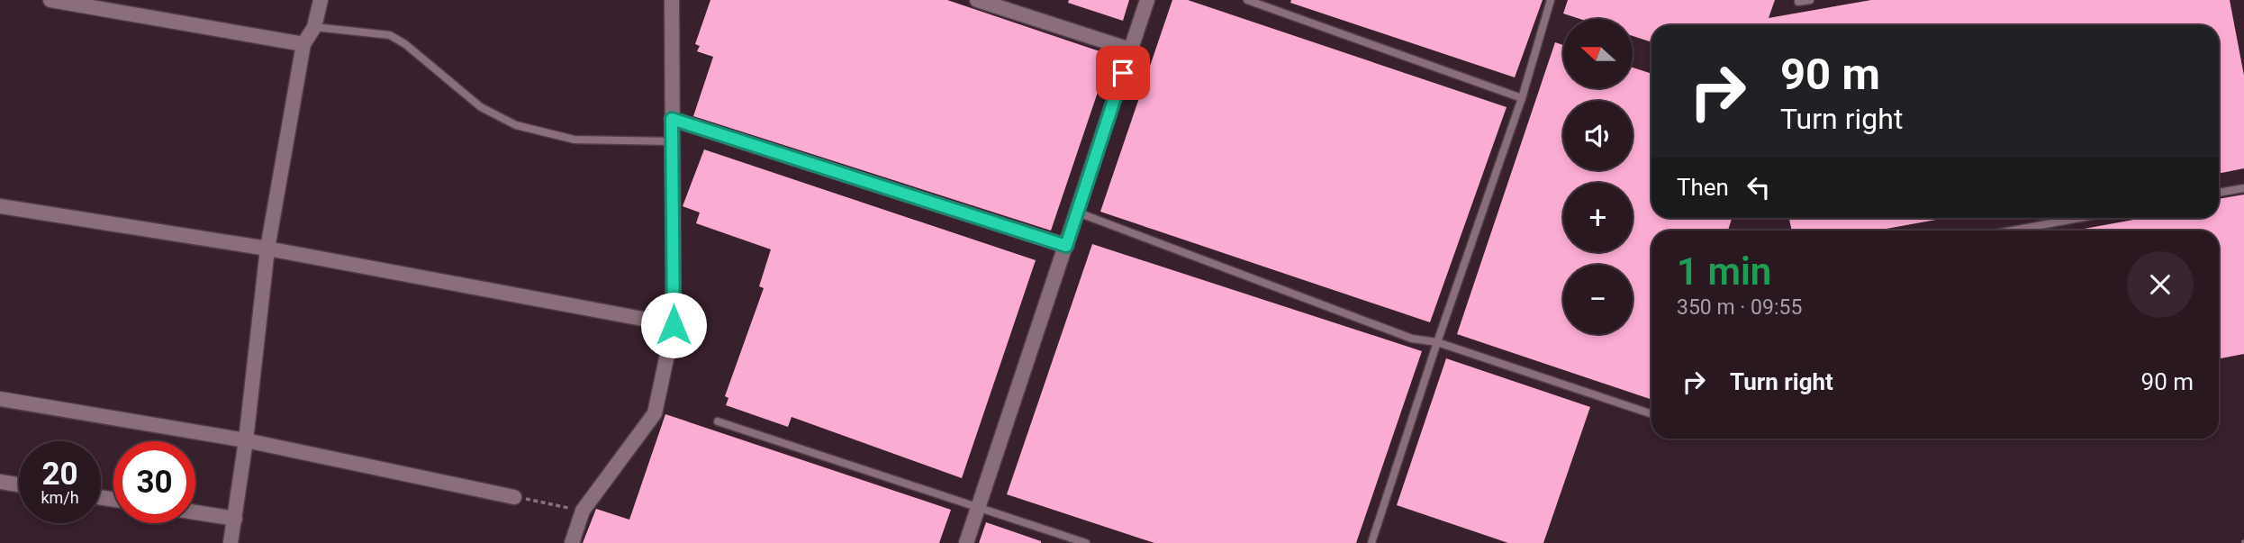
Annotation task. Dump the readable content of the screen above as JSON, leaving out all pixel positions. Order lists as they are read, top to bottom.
{
  "north": "left",
  "page": {
    "map_buttons": ["+", "−"],
    "turn": ["90 m", "Turn right"],
    "then": "Then",
    "heading": ["1 min", "350 m · 09:55"],
    "list": [
      {
        "name": "Turn right",
        "value": "90 m"
      }
    ],
    "speed": "20 km/h",
    "limit": "30"
  }
}
